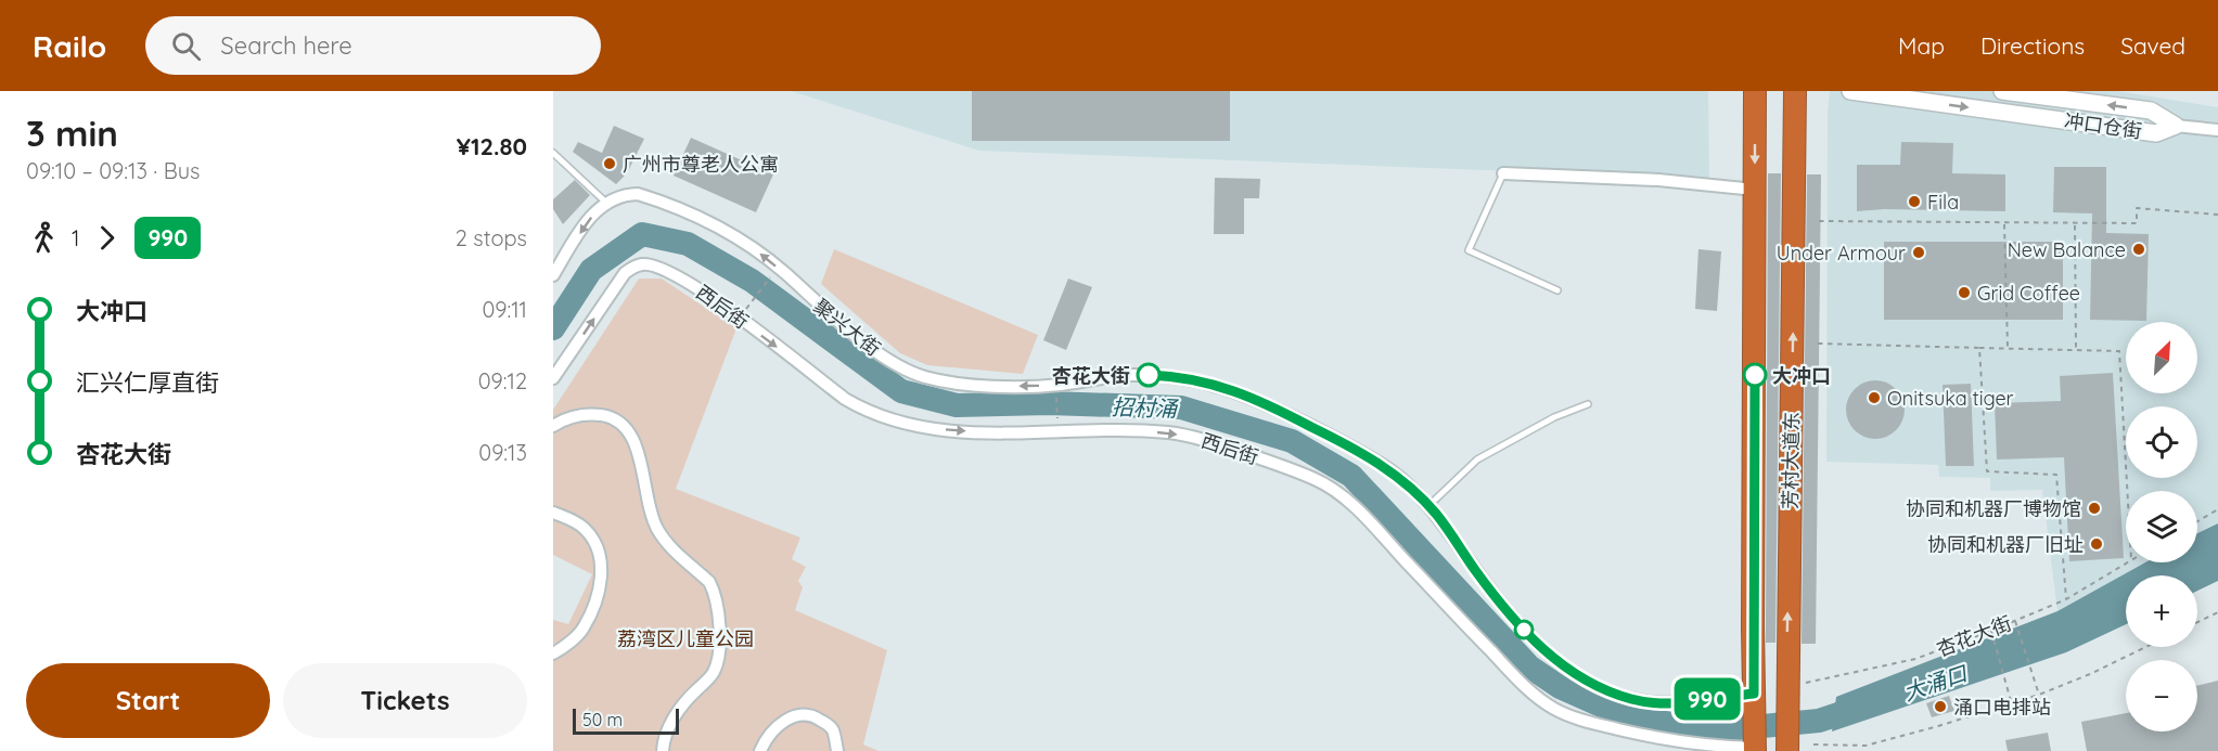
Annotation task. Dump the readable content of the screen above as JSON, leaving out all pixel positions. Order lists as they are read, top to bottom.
{
  "streets": {
    "highway": ["芳村大道东"],
    "street": ["冲口仓街", "西后街", "聚兴大街"],
    "path": ["杏花大街"]
  },
  "crossings": [
    ["西后街", "芳村大道东"],
    ["芳村大道东", "杏花大街"]
  ],
  "one_way": ["西后街", "聚兴大街"],
  "water": ["招村涌", "大涌口"],
  "parks": ["荔湾区儿童公园"],
  "places": [
    "广州市尊老人公寓",
    "Fila",
    "New Balance",
    "Under Armour",
    "Grid Coffee",
    "杏花大街",
    "大冲口",
    "Onitsuka tiger",
    "协同和机器厂博物馆",
    "协同和机器厂旧址",
    "涌口电排站"
  ],
  "lines": ["bus line 990"],
  "scale_bar": "50 m",
  "north": "top right",
  "page": {
    "header": "Railo",
    "search": "Search here",
    "nav": ["Map", "Directions", "Saved"],
    "heading": ["3 min", "09:10 – 09:13 · Bus", "¥12.80"],
    "on_map": "990",
    "legs": ["1", "990", "2 stops"],
    "list": [
      {
        "name": "大冲口",
        "value": "09:11"
      },
      {
        "name": "汇兴仁厚直街",
        "value": "09:12"
      },
      {
        "name": "杏花大街",
        "value": "09:13"
      }
    ],
    "map_buttons": ["+", "−"],
    "buttons": ["Start", "Tickets"],
    "scale": "50 m"
  }
}
